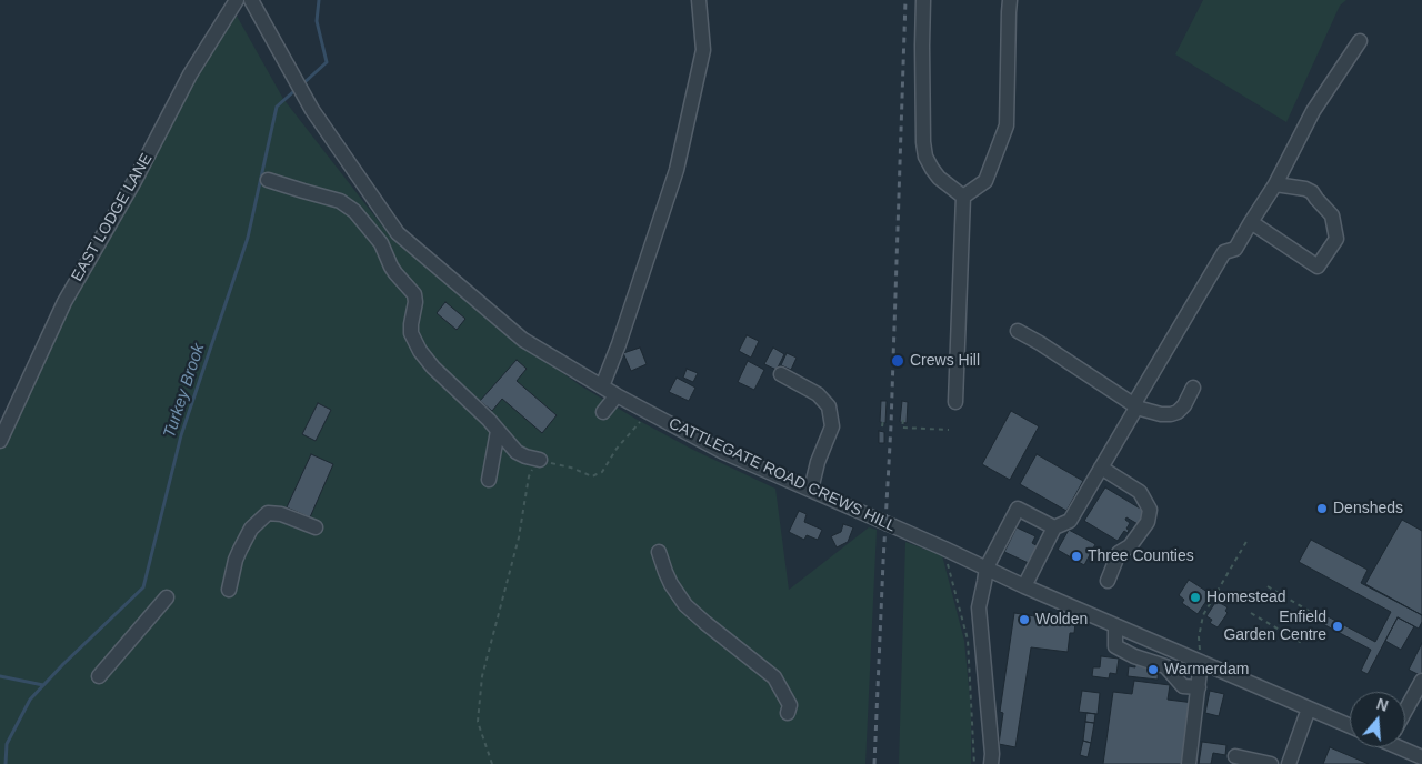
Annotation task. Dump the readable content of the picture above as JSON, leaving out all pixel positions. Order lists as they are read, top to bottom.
{
  "streets": {
    "street": ["EAST LODGE LANE", "CATTLEGATE ROAD CREWS HILL"]
  },
  "water": ["Turkey Brook"],
  "places": [
    "Crews Hill",
    "Densheds",
    "Three Counties",
    "Homestead",
    "Wolden",
    "Enfield Garden Centre",
    "Warmerdam"
  ],
  "north": "top"
}
